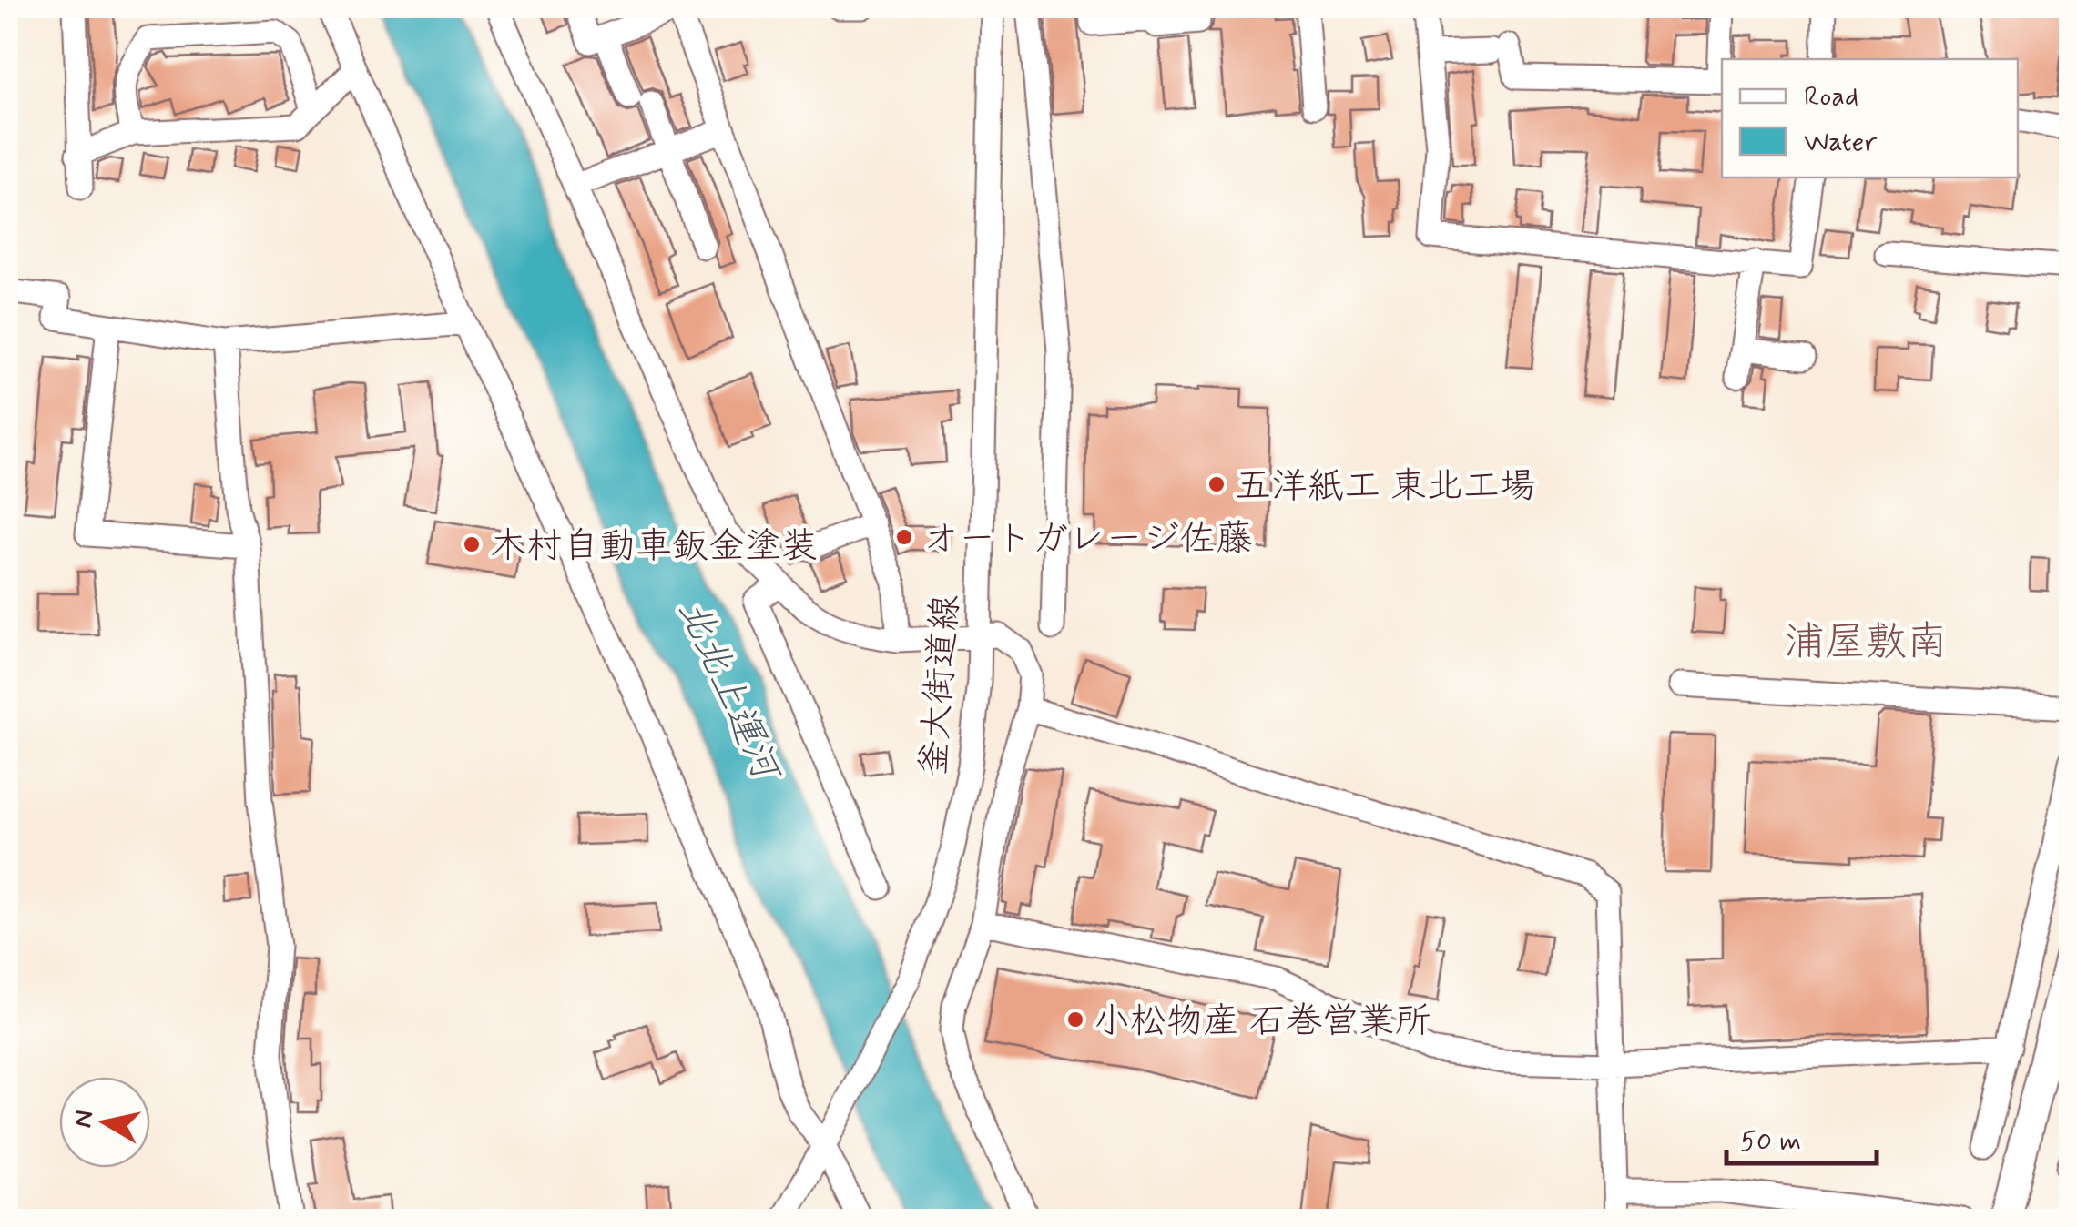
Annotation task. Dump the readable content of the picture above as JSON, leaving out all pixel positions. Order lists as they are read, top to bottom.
{
  "streets": {
    "street": ["釜大街道線"]
  },
  "districts": ["浦屋敷南"],
  "water": ["北北上運河"],
  "places": [
    "五洋紙工 東北工場",
    "オートガレージ佐藤",
    "木村自動車鈑金塗装",
    "小松物産 石巻営業所"
  ],
  "legend": ["Road", "Water"],
  "scale_bar": "50 m",
  "north": "left"
}
